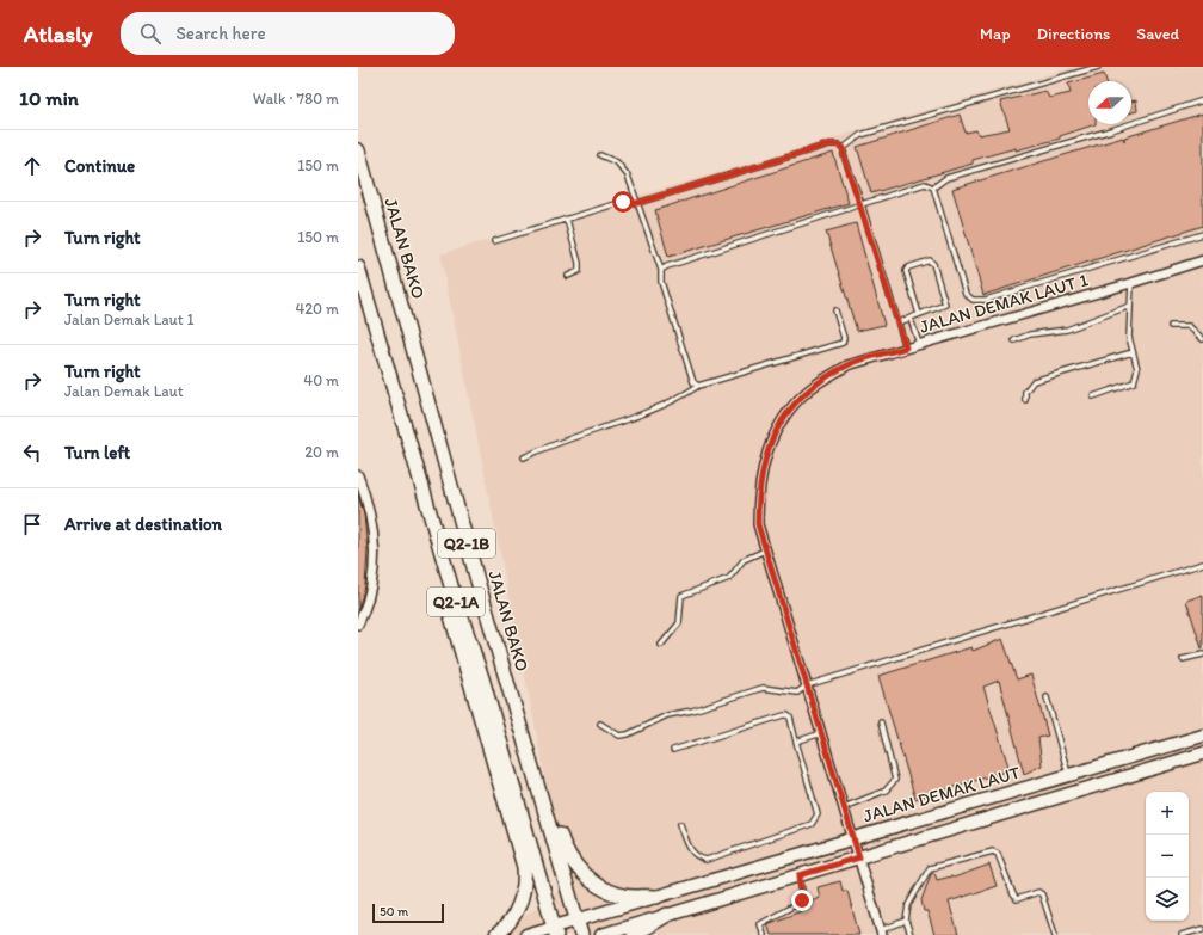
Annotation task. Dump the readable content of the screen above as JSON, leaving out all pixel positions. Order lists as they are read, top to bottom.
{
  "streets": {
    "main road": [
      "JALAN BAKO",
      "Q2-1B",
      "Q2-1A",
      "JALAN DEMAK LAUT"
    ],
    "street": ["JALAN DEMAK LAUT 1"]
  },
  "crossings": [
    ["JALAN BAKO", "JALAN DEMAK LAUT"],
    ["JALAN DEMAK LAUT 1", "JALAN DEMAK LAUT"],
    ["Q2-1A", "JALAN DEMAK LAUT"]
  ],
  "scale_bar": "50 m",
  "north": "left",
  "page": {
    "header": "Atlasly",
    "search": "Search here",
    "nav": ["Map", "Directions", "Saved"],
    "heading": ["10 min", "Walk · 780 m"],
    "list": [
      ["Continue", "150 m"],
      ["Turn right", "150 m"],
      ["Turn right", "Jalan Demak Laut 1", "420 m"],
      ["Turn right", "Jalan Demak Laut", "40 m"],
      ["Turn left", "20 m"],
      "Arrive at destination"
    ],
    "map_buttons": ["+", "−"],
    "scale": "50 m"
  }
}
